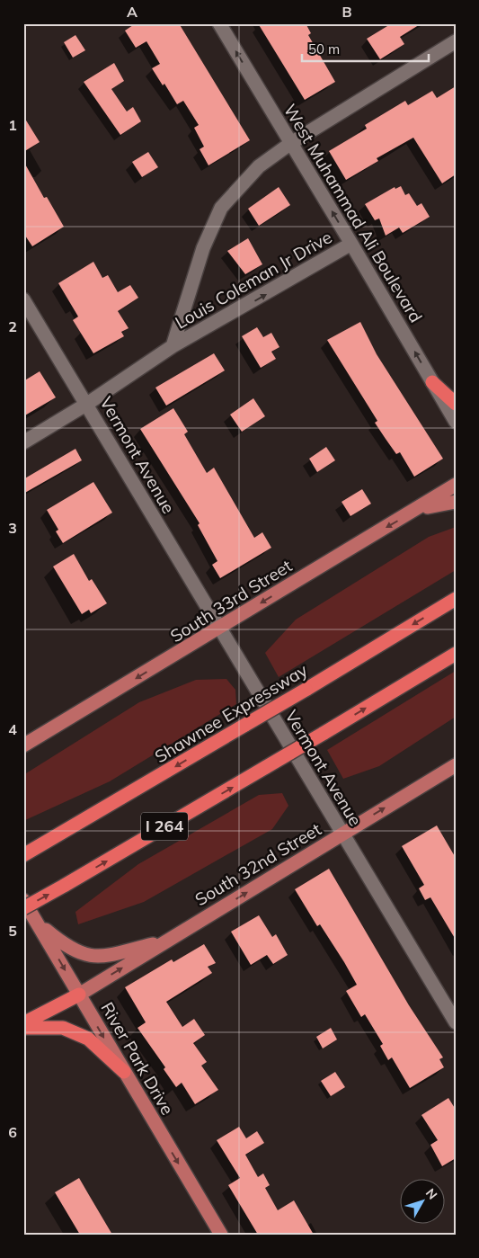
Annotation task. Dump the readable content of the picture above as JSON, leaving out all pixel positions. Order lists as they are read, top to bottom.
{
  "streets": {
    "highway": ["Shawnee Expressway", "I 264"],
    "main road": ["South 33rd Street", "South 32nd Street", "River Park Drive"],
    "street": ["West Muhammad Ali Boulevard", "Louis Coleman Jr Drive", "Vermont Avenue"]
  },
  "crossings": [
    ["West Muhammad Ali Boulevard", "Louis Coleman Jr Drive"],
    ["Louis Coleman Jr Drive", "Vermont Avenue"],
    ["Vermont Avenue", "South 33rd Street"],
    ["Vermont Avenue", "South 32nd Street"],
    ["South 32nd Street", "River Park Drive"]
  ],
  "one_way": [
    "West Muhammad Ali Boulevard",
    "South 33rd Street",
    "South 32nd Street",
    "River Park Drive"
  ],
  "scale_bar": "50 m",
  "north": "top right",
  "grid": {
    "columns": ["A", "B"],
    "rows": [
      "1",
      "2",
      "3",
      "4",
      "5",
      "6"
    ]
  }
}
